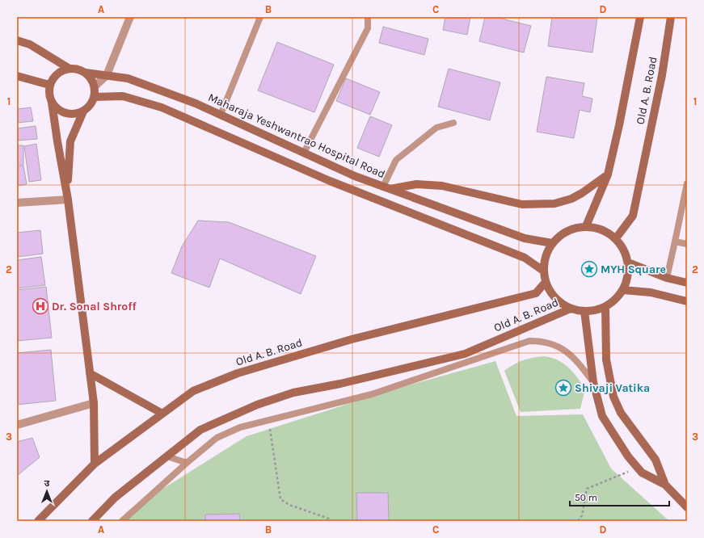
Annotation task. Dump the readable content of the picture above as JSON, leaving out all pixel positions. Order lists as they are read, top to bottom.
{
  "streets": {
    "main road": ["Old A. B. Road", "Maharaja Yeshwantrao Hospital Road"]
  },
  "crossings": [
    ["Old A. B. Road", "Maharaja Yeshwantrao Hospital Road"]
  ],
  "places": {
    "place": ["MYH Square", "Shivaji Vatika"],
    "hospital": ["Dr. Sonal Shroff"]
  },
  "scale_bar": "50 m",
  "north": "top",
  "grid": {
    "columns": [
      "A",
      "B",
      "C",
      "D"
    ],
    "rows": ["1", "2", "3"]
  }
}
